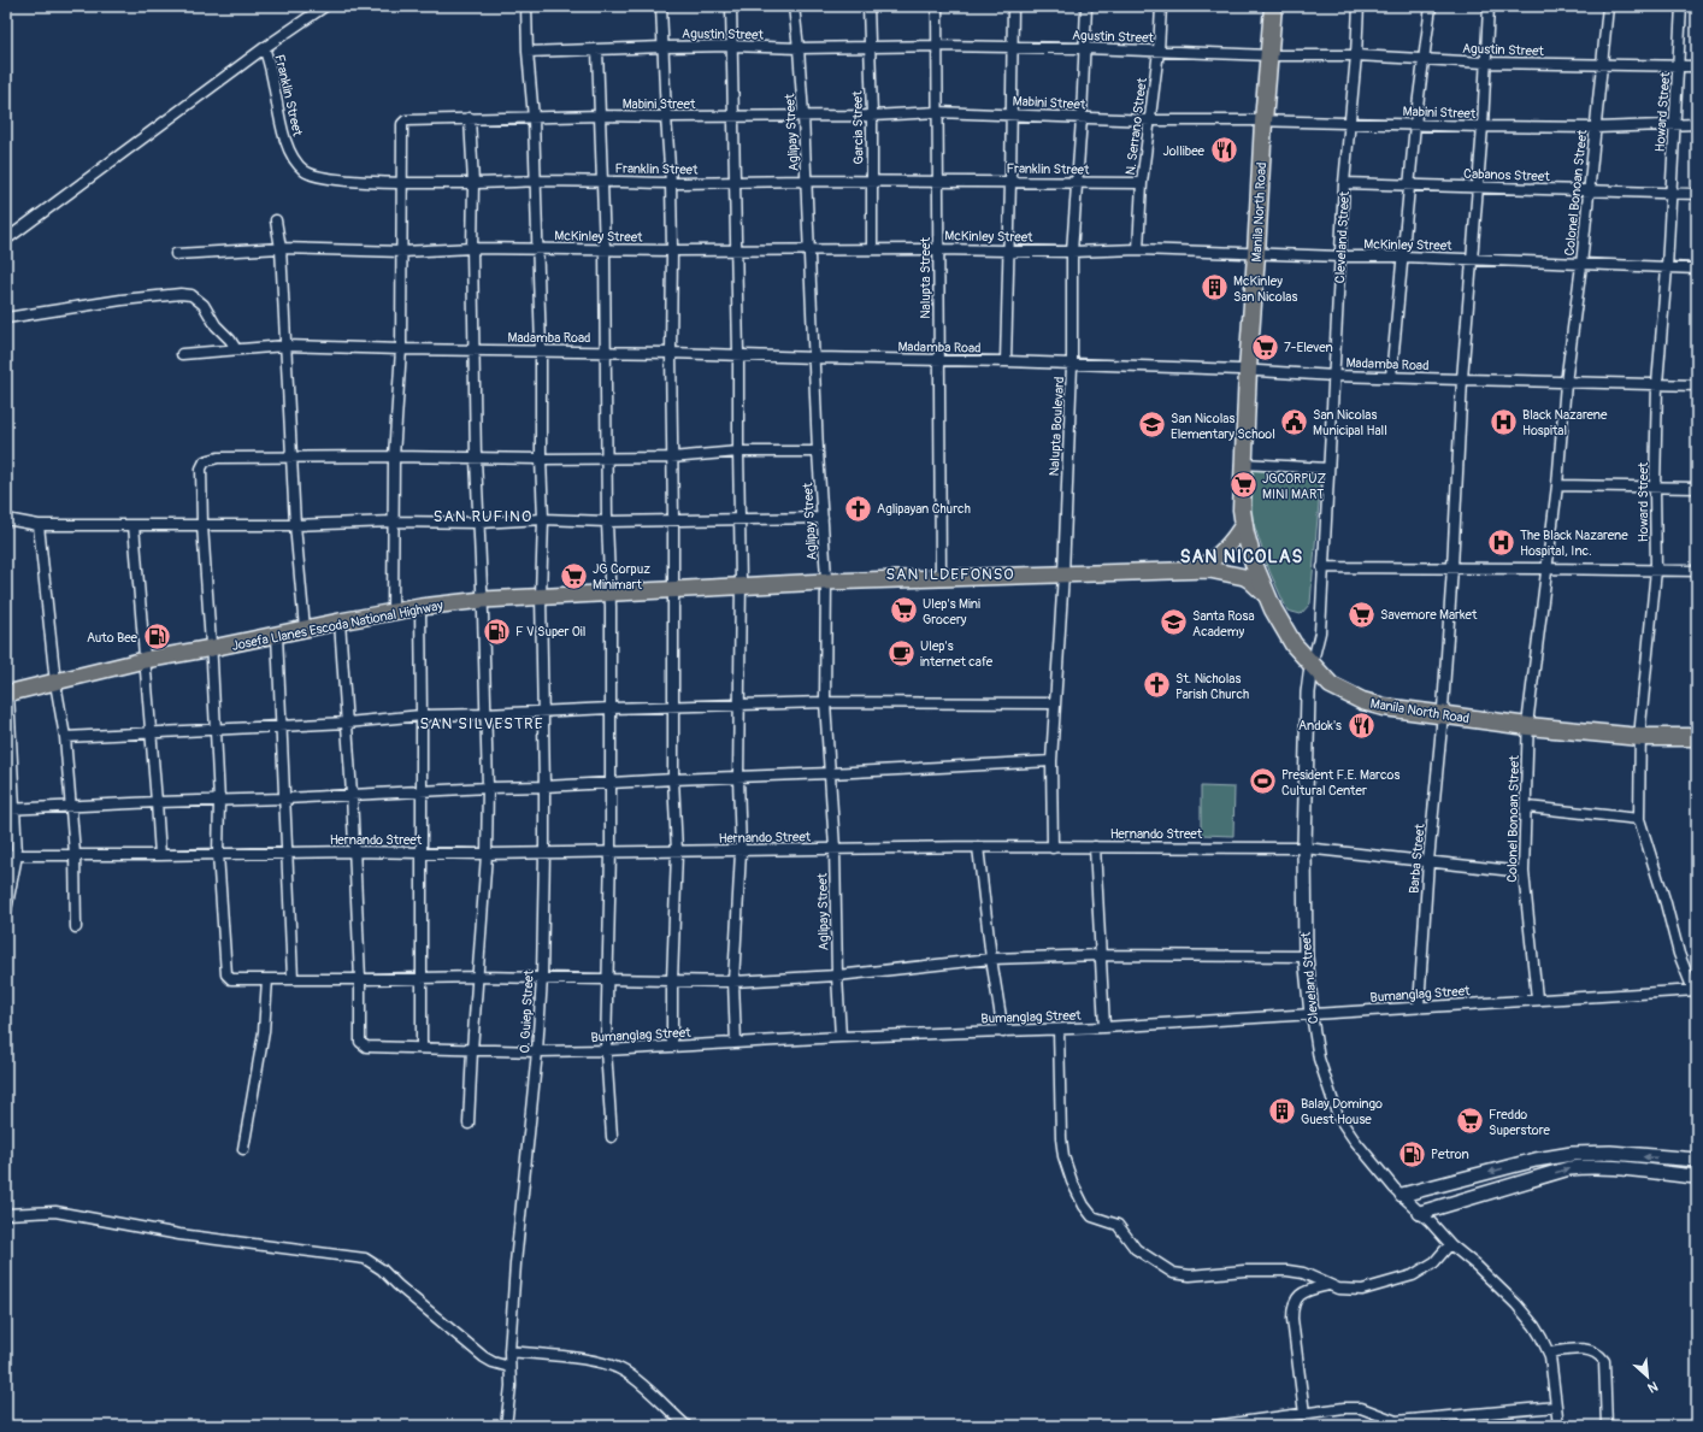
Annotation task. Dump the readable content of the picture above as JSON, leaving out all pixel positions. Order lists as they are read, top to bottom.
{
  "streets": {
    "highway": ["Manila North Road"],
    "main road": ["Josefa Llanes Escoda National Highway"],
    "street": [
      "Agustin Street",
      "Franklin Street",
      "Mabini Street",
      "Howard Street",
      "N. Serrano Street",
      "Garcia Street",
      "Aglipay Street",
      "Cabanos Street",
      "Colonel Bonoan Street",
      "McKinley Street",
      "Cleveland Street",
      "Nalupta Street",
      "Madamba Road",
      "Nalupta Boulevard",
      "Hernando Street",
      "Barba Street",
      "Bumanglag Street",
      "O. Guiep Street"
    ]
  },
  "crossings": [
    ["Agustin Street", "Howard Street"],
    ["Agustin Street", "N. Serrano Street"],
    ["Agustin Street", "Garcia Street"],
    ["Agustin Street", "Aglipay Street"],
    ["Agustin Street", "Colonel Bonoan Street"],
    ["Agustin Street", "Manila North Road"],
    ["Agustin Street", "Cleveland Street"],
    ["Agustin Street", "Nalupta Street"],
    ["Agustin Street", "Nalupta Boulevard"],
    ["Agustin Street", "Barba Street"],
    ["Agustin Street", "O. Guiep Street"],
    ["Franklin Street", "Mabini Street"],
    ["Franklin Street", "N. Serrano Street"],
    ["Franklin Street", "Garcia Street"],
    ["Franklin Street", "Aglipay Street"],
    ["Franklin Street", "Nalupta Street"],
    ["Franklin Street", "Nalupta Boulevard"],
    ["Franklin Street", "O. Guiep Street"],
    ["Mabini Street", "Howard Street"],
    ["Mabini Street", "N. Serrano Street"],
    ["Mabini Street", "Garcia Street"],
    ["Mabini Street", "Aglipay Street"],
    ["Mabini Street", "Colonel Bonoan Street"],
    ["Mabini Street", "Manila North Road"],
    ["Mabini Street", "Cleveland Street"],
    ["Mabini Street", "Nalupta Street"],
    ["Mabini Street", "Nalupta Boulevard"],
    ["Mabini Street", "Barba Street"],
    ["Mabini Street", "O. Guiep Street"],
    ["Howard Street", "Cabanos Street"],
    ["Howard Street", "Manila North Road"],
    ["Howard Street", "McKinley Street"],
    ["Howard Street", "Madamba Road"],
    ["Howard Street", "Bumanglag Street"],
    ["N. Serrano Street", "McKinley Street"],
    ["Garcia Street", "McKinley Street"],
    ["Aglipay Street", "McKinley Street"],
    ["Aglipay Street", "Madamba Road"],
    ["Aglipay Street", "Josefa Llanes Escoda National Highway"],
    ["Aglipay Street", "Hernando Street"],
    ["Aglipay Street", "Bumanglag Street"],
    ["Cabanos Street", "Colonel Bonoan Street"],
    ["Cabanos Street", "Cleveland Street"],
    ["Cabanos Street", "Barba Street"],
    ["Colonel Bonoan Street", "Manila North Road"],
    ["Colonel Bonoan Street", "McKinley Street"],
    ["Colonel Bonoan Street", "Madamba Road"],
    ["Colonel Bonoan Street", "Hernando Street"],
    ["Colonel Bonoan Street", "Bumanglag Street"],
    ["Manila North Road", "McKinley Street"],
    ["Manila North Road", "Cleveland Street"],
    ["Manila North Road", "Madamba Road"],
    ["Manila North Road", "Josefa Llanes Escoda National Highway"],
    ["Manila North Road", "Barba Street"],
    ["McKinley Street", "Cleveland Street"],
    ["McKinley Street", "Nalupta Street"],
    ["McKinley Street", "Nalupta Boulevard"],
    ["McKinley Street", "Barba Street"],
    ["McKinley Street", "O. Guiep Street"],
    ["Cleveland Street", "Madamba Road"],
    ["Cleveland Street", "Hernando Street"],
    ["Cleveland Street", "Bumanglag Street"],
    ["Nalupta Street", "Madamba Road"],
    ["Nalupta Street", "Josefa Llanes Escoda National Highway"],
    ["Madamba Road", "Nalupta Boulevard"],
    ["Madamba Road", "Barba Street"],
    ["Madamba Road", "O. Guiep Street"],
    ["Nalupta Boulevard", "Josefa Llanes Escoda National Highway"],
    ["Nalupta Boulevard", "Hernando Street"],
    ["Josefa Llanes Escoda National Highway", "O. Guiep Street"],
    ["Hernando Street", "Barba Street"],
    ["Hernando Street", "O. Guiep Street"],
    ["Barba Street", "Bumanglag Street"],
    ["Bumanglag Street", "O. Guiep Street"]
  ],
  "districts": [
    "SAN RUFINO",
    "SAN NICOLAS",
    "SAN ILDEFONSO",
    "SAN SILVESTRE"
  ],
  "places": {
    "restaurant": ["Jollibee", "Andok's"],
    "building": ["McKinley San Nicolas", "Balay Domingo Guest House"],
    "supermarket": [
      "7-Eleven",
      "JGCORPUZ MINI MART",
      "JG Corpuz Minimart",
      "Ulep's Mini Grocery",
      "Savemore Market",
      "Freddo Superstore"
    ],
    "public building": ["San Nicolas Municipal Hall"],
    "hospital": ["Black Nazarene Hospital", "The Black Nazarene Hospital, Inc."],
    "school or university": ["San Nicolas Elementary School", "Santa Rosa Academy"],
    "church": ["Aglipayan Church", "St. Nicholas Parish Church"],
    "fuel station": ["F V Super Oil", "Auto Bee", "Petron"],
    "cafe": ["Ulep's internet cafe"],
    "sports": ["President F.E. Marcos Cultural Center"]
  },
  "north": "bottom right"
}
